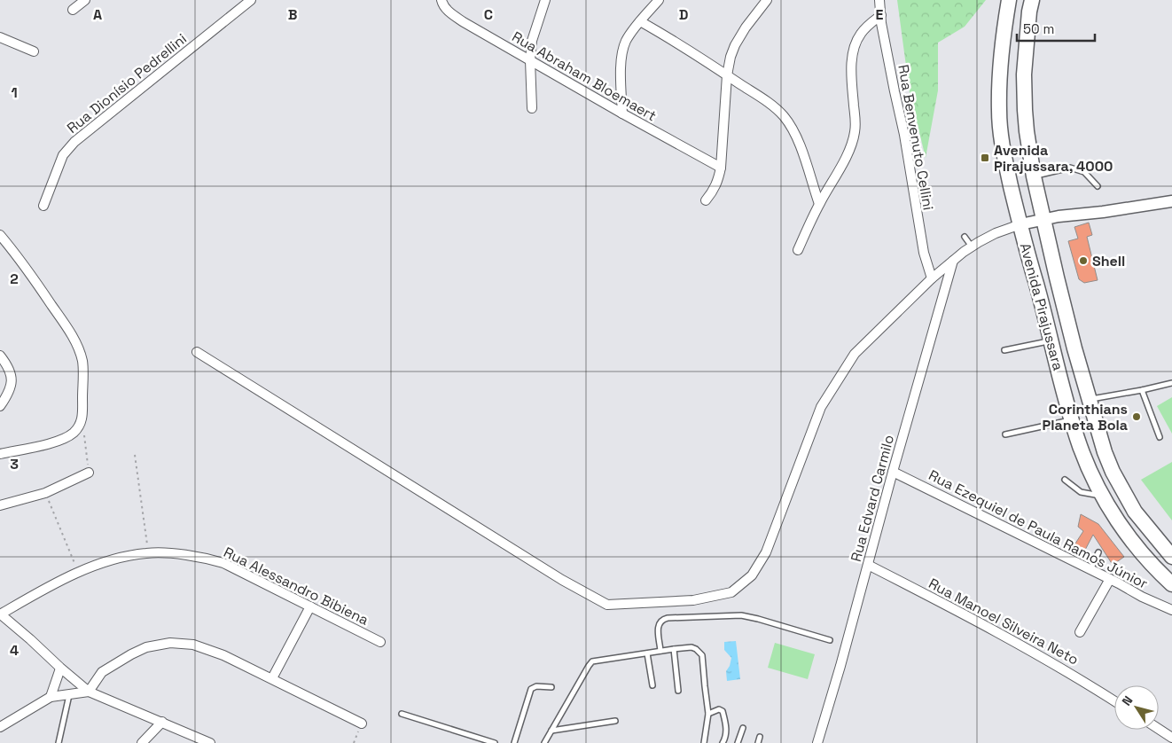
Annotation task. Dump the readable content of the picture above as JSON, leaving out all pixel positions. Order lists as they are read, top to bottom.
{
  "streets": {
    "main road": ["Avenida Pirajussara"],
    "street": [
      "Rua Abraham Bloemaert",
      "Rua Dionísio Pedrellini",
      "Rua Benvenuto Cellini",
      "Rua Edvard Carmilo",
      "Rua Ezequiel de Paula Ramos Júnior",
      "Rua Alessandro Bibiena",
      "Rua Manoel Silveira Neto"
    ]
  },
  "crossings": [
    ["Rua Edvard Carmilo", "Rua Ezequiel de Paula Ramos Júnior"],
    ["Rua Edvard Carmilo", "Rua Manoel Silveira Neto"]
  ],
  "places": {
    "transit": ["Avenida Pirajussara, 4000"],
    "other": ["Shell", "Corinthians Planeta Bola"]
  },
  "scale_bar": "50 m",
  "north": "top left",
  "grid": {
    "columns": [
      "A",
      "B",
      "C",
      "D",
      "E"
    ],
    "rows": [
      "1",
      "2",
      "3",
      "4"
    ]
  }
}
